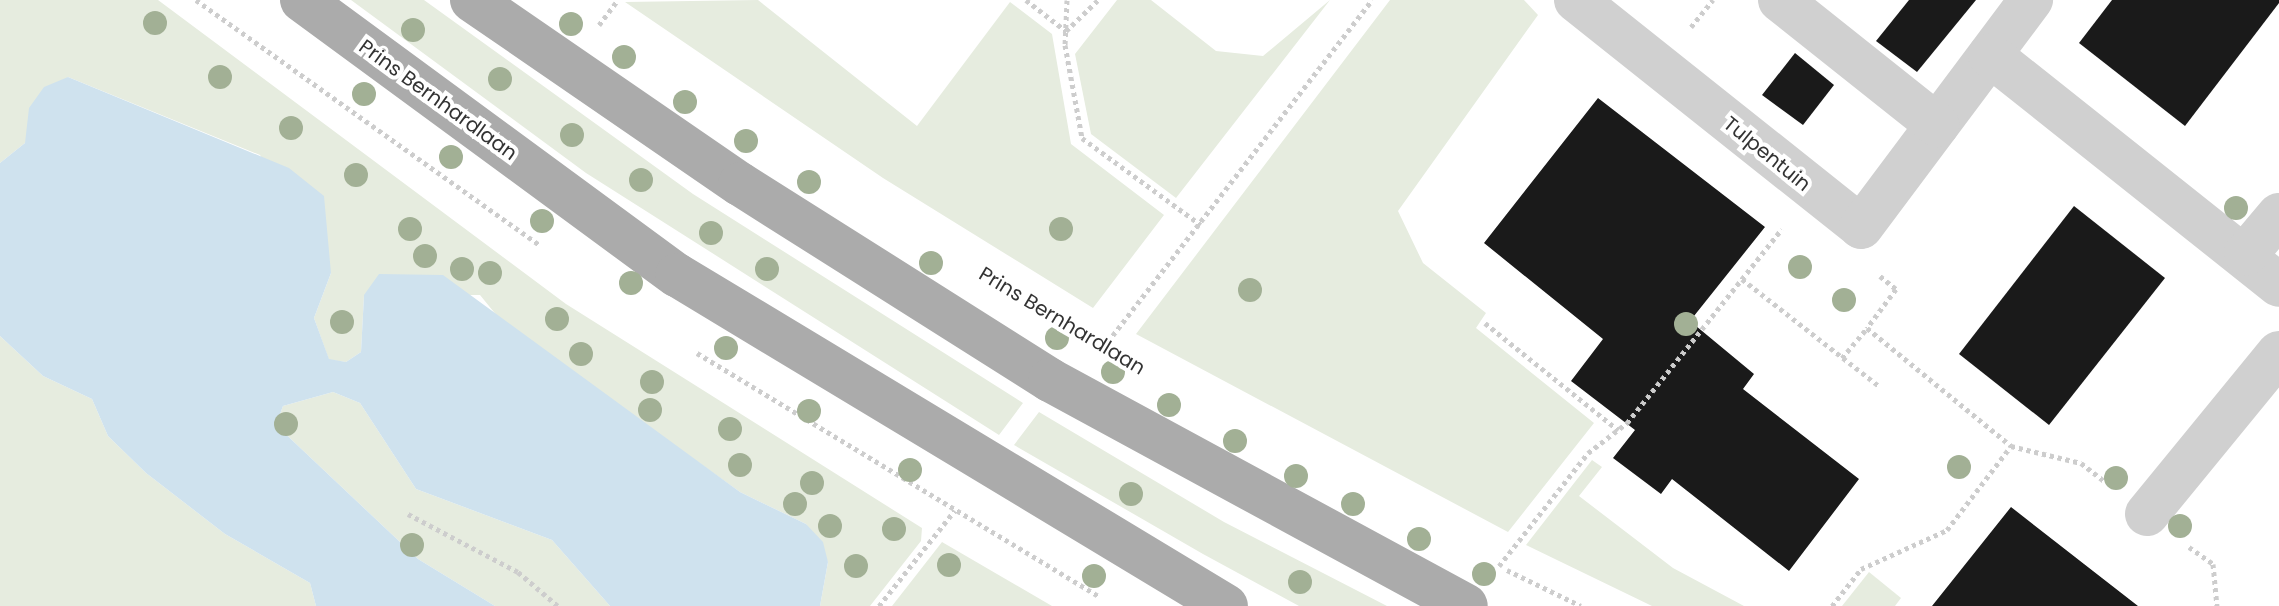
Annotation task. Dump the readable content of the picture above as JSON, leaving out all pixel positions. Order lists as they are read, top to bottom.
{
  "streets": {
    "main road": ["Prins Bernhardlaan"],
    "street": ["Tulpentuin"]
  }
}
